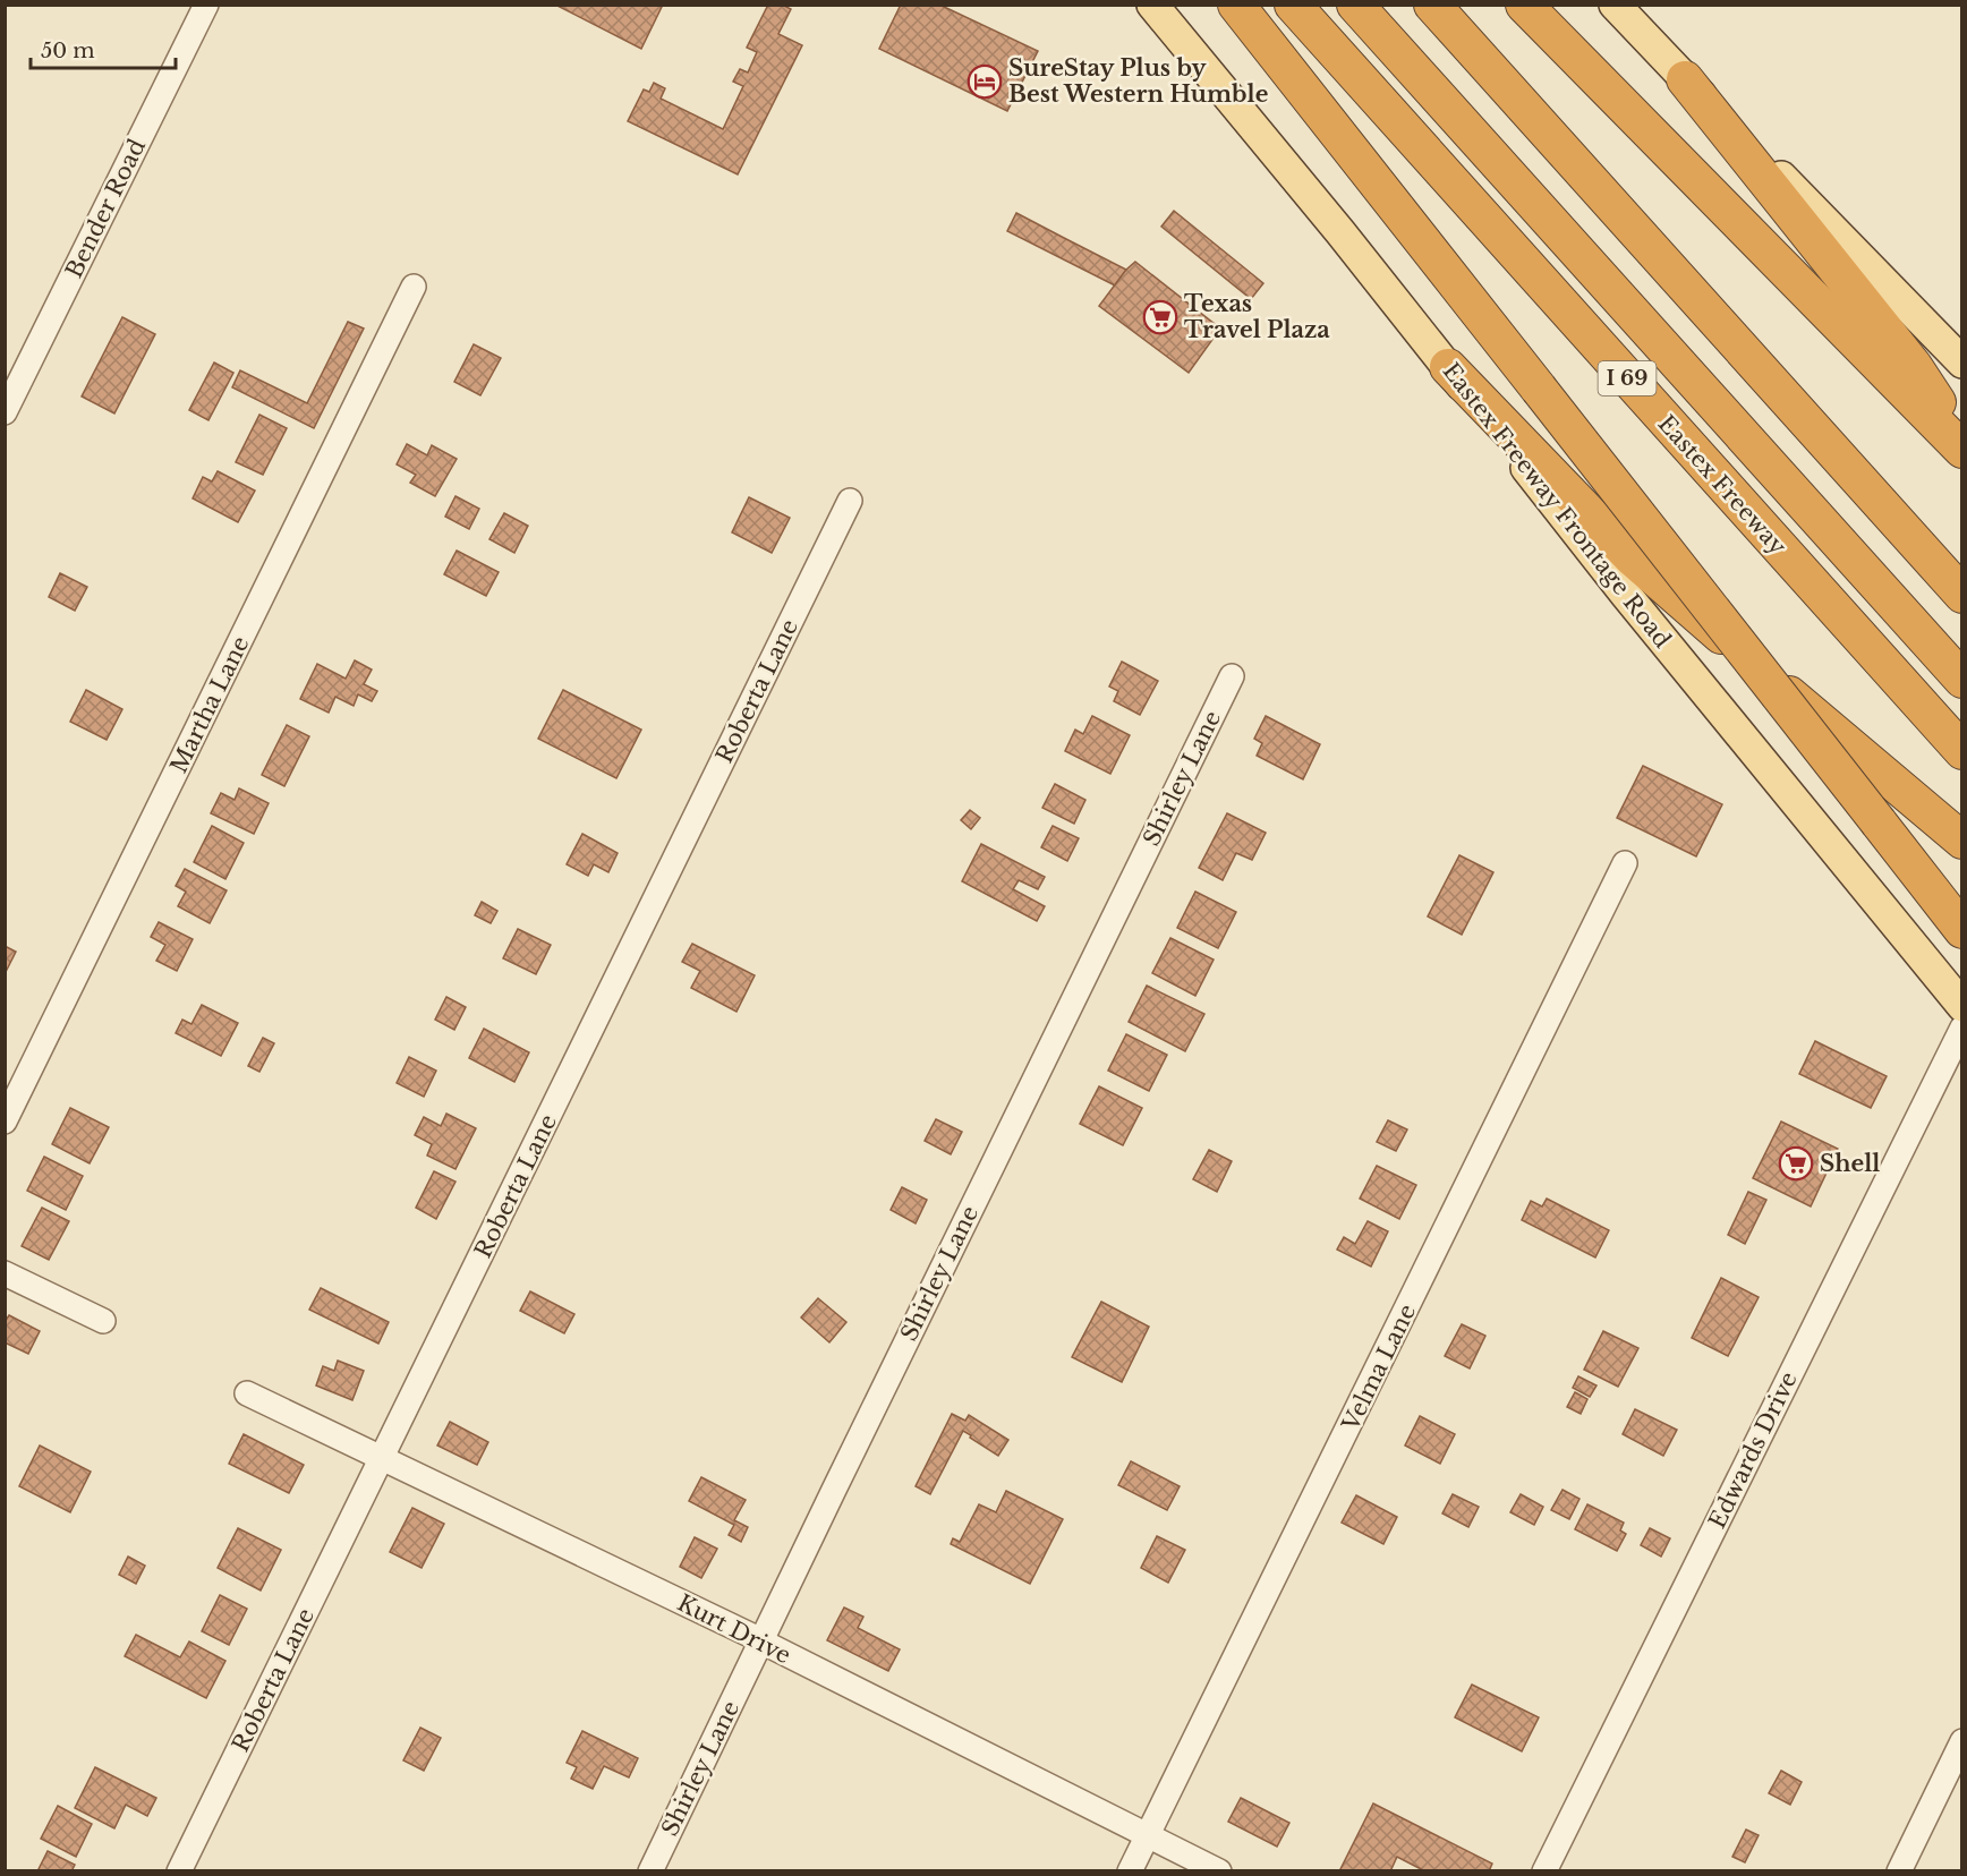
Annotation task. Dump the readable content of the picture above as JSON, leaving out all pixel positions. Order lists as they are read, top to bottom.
{
  "streets": {
    "highway": ["I 69", "Eastex Freeway"],
    "main road": ["Eastex Freeway Frontage Road"],
    "street": [
      "Bender Road",
      "Roberta Lane",
      "Martha Lane",
      "Shirley Lane",
      "Velma Lane",
      "Edwards Drive",
      "Kurt Drive"
    ]
  },
  "crossings": [
    ["Roberta Lane", "Kurt Drive"],
    ["Shirley Lane", "Kurt Drive"],
    ["Velma Lane", "Kurt Drive"]
  ],
  "places": {
    "hotel": ["SureStay Plus by Best Western Humble"],
    "supermarket": ["Texas Travel Plaza", "Shell"]
  },
  "scale_bar": "50 m"
}
